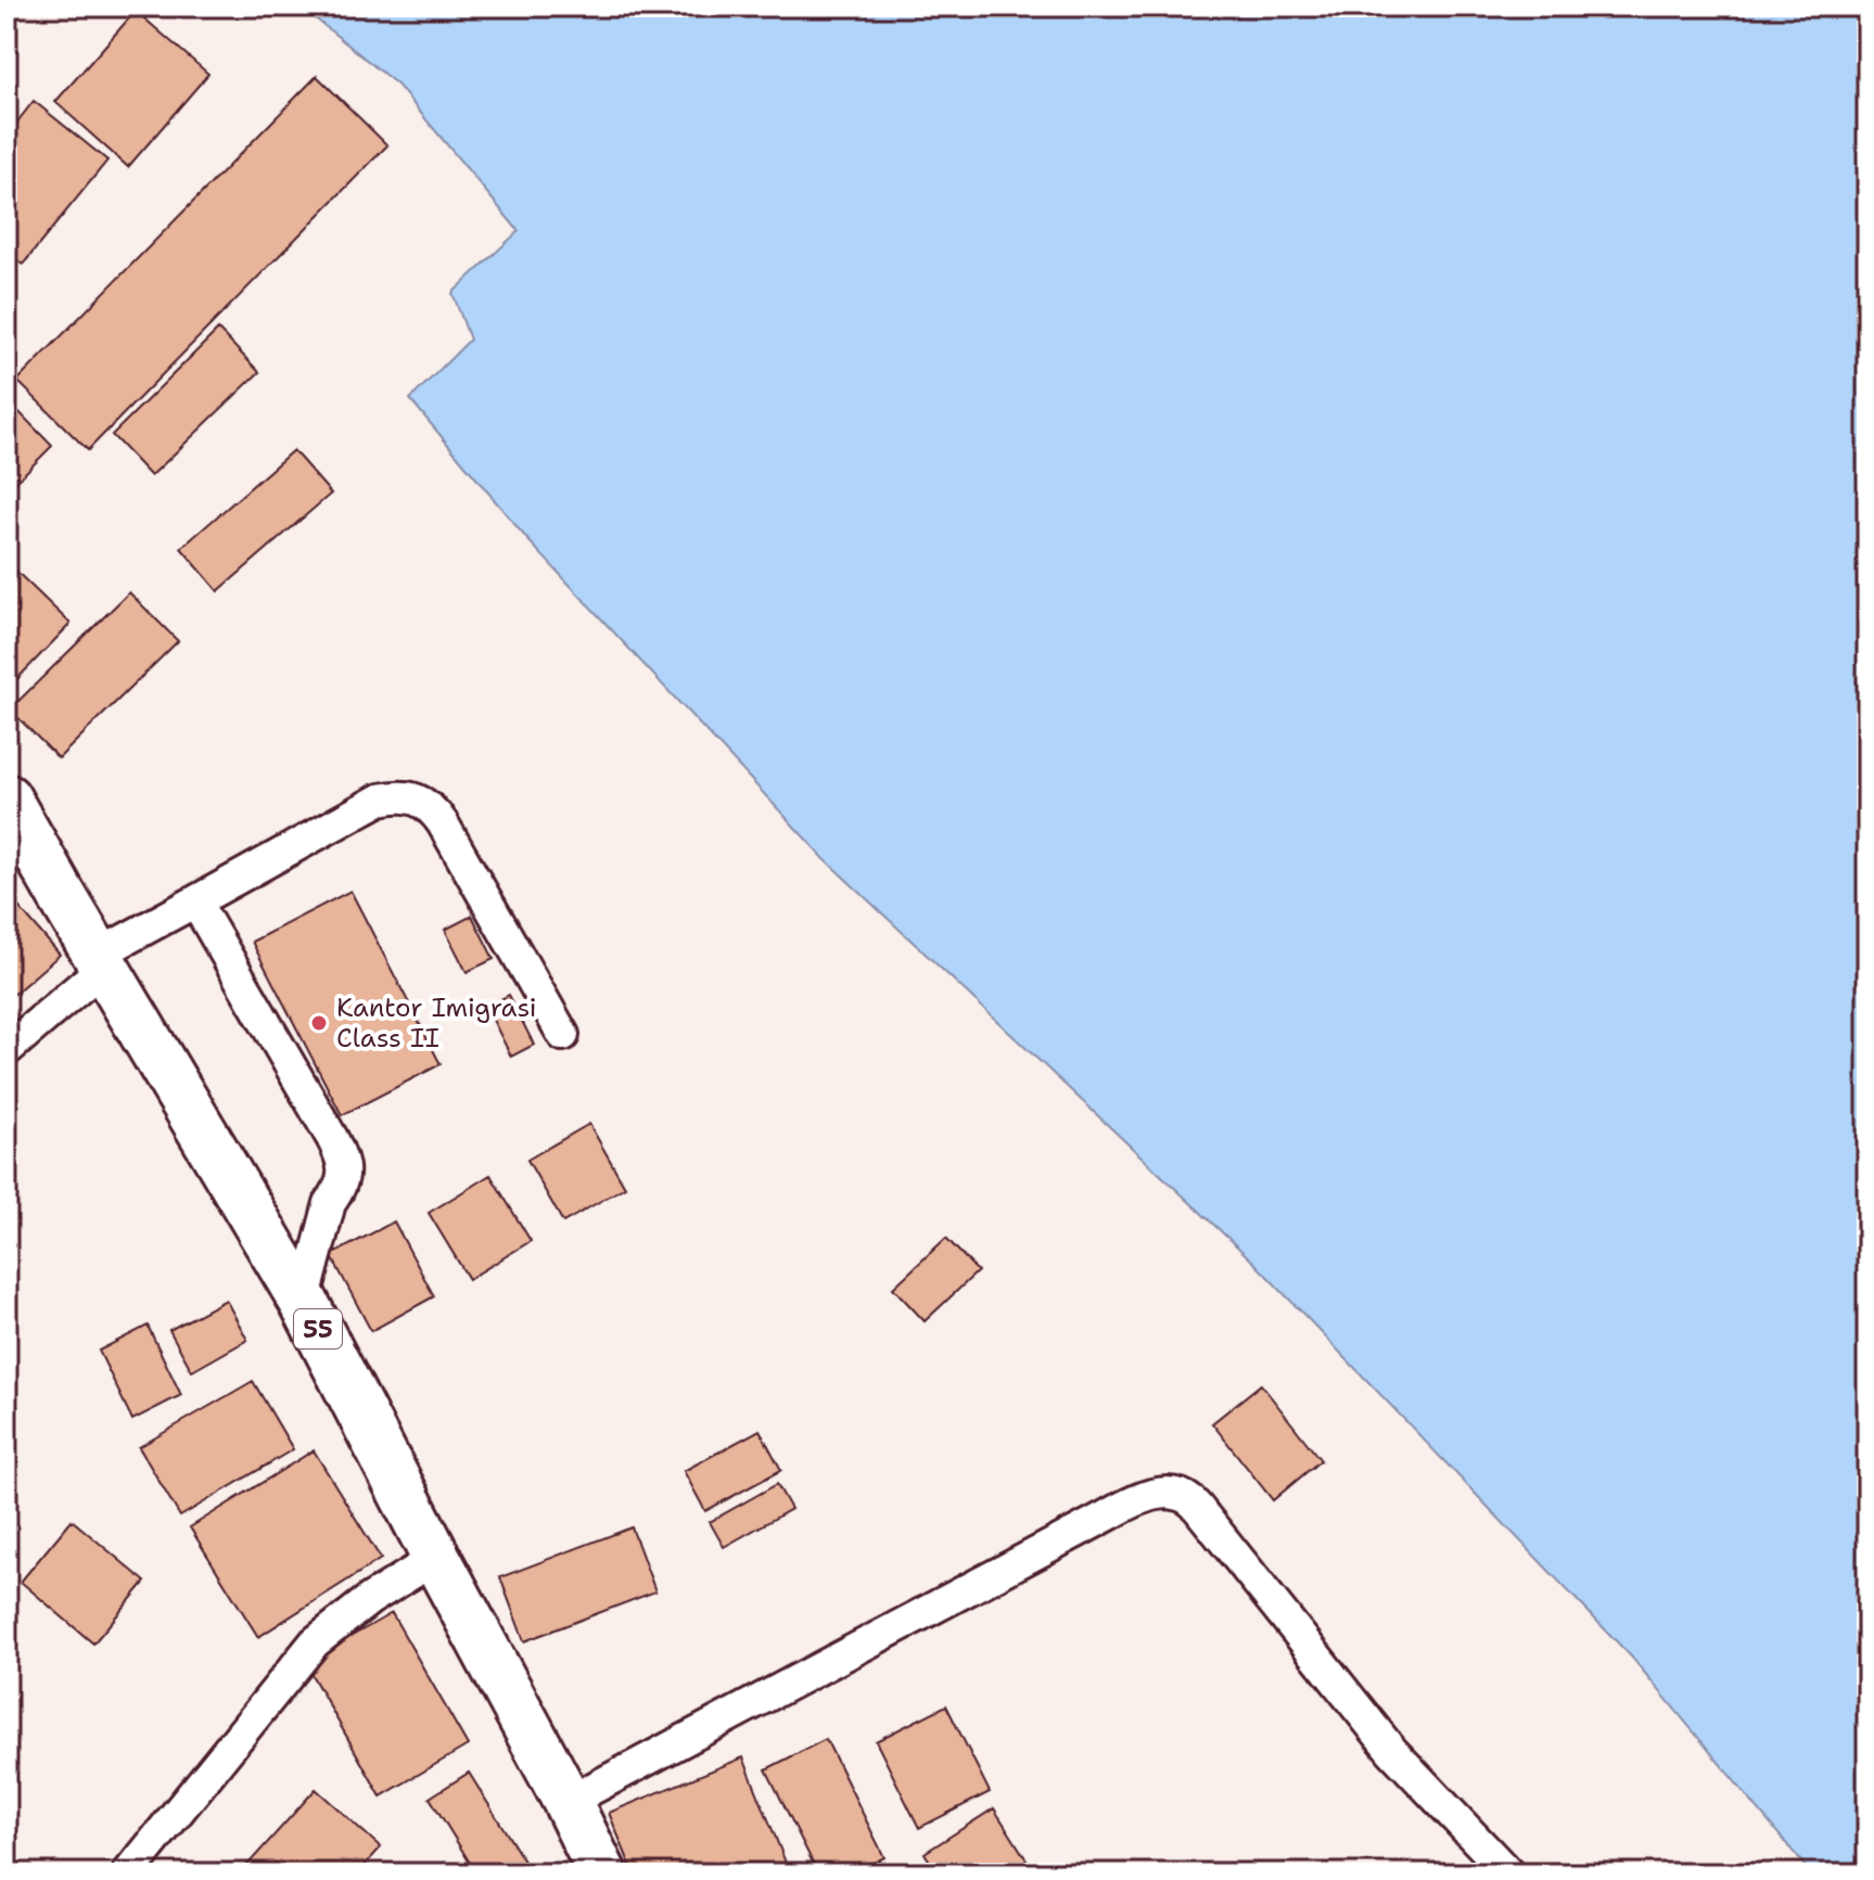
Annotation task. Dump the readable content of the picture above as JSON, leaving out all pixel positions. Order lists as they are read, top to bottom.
{
  "streets": {
    "highway": ["55"]
  },
  "places": ["Kantor Imigrasi Class II"]
}
